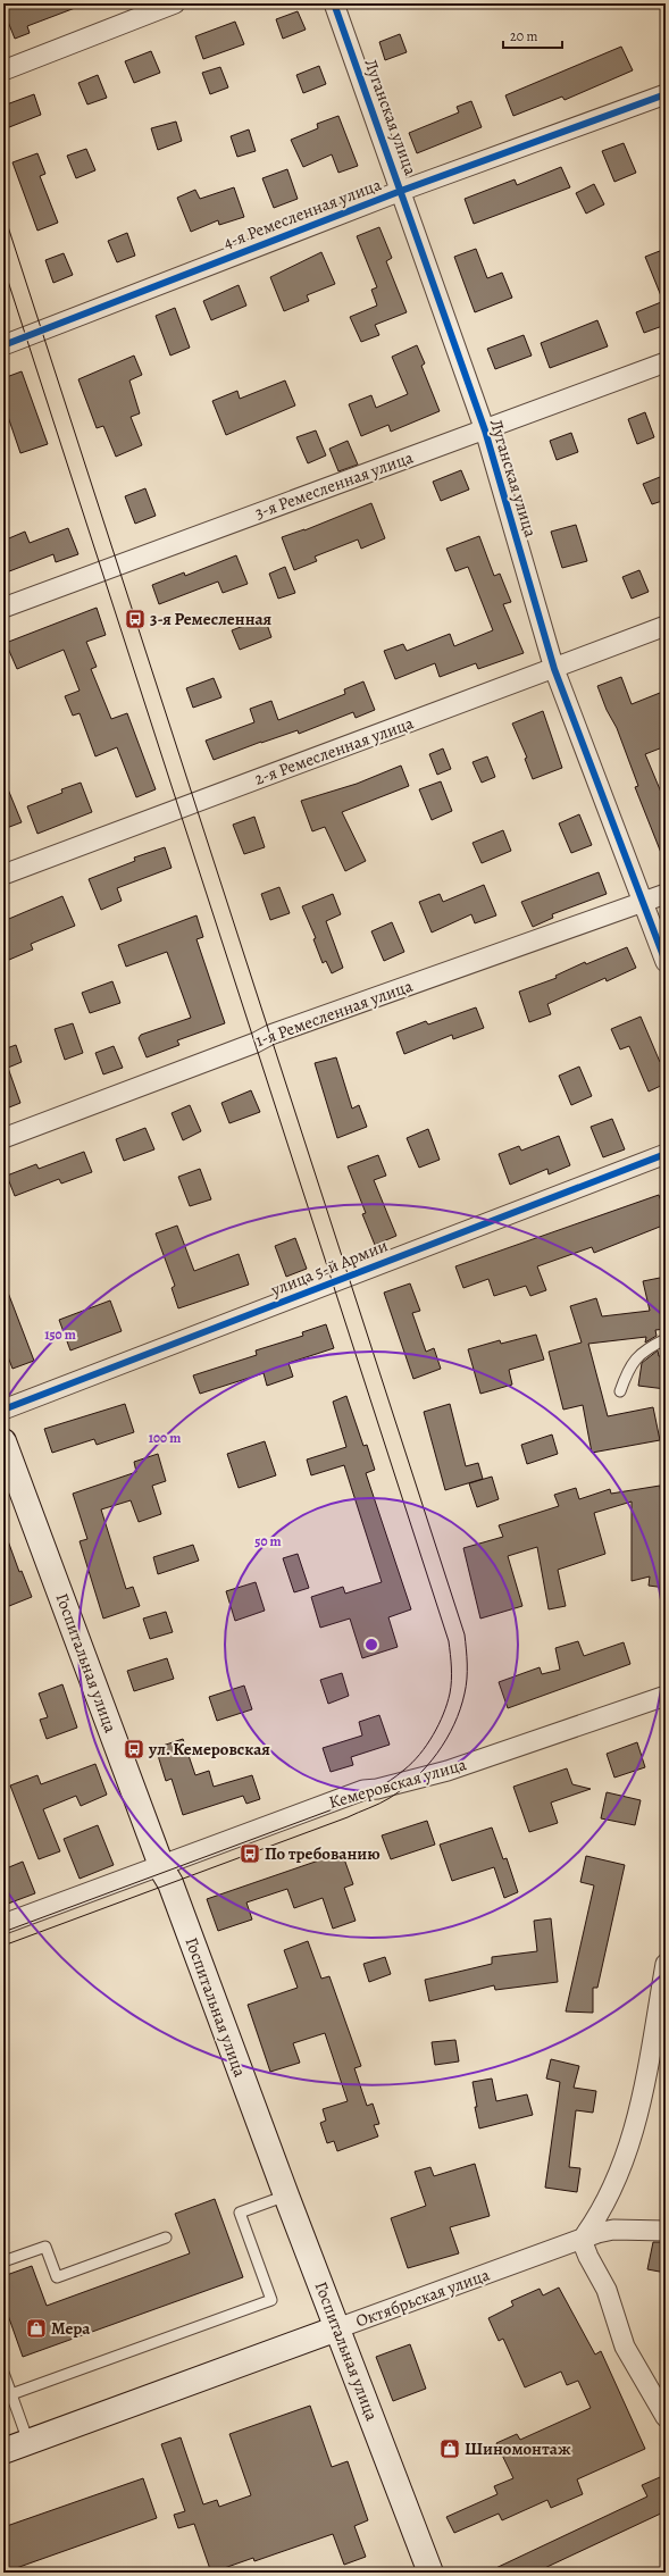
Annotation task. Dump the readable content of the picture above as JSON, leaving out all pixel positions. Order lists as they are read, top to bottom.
{
  "streets": {
    "main road": ["Госпитальная улица", "Октябрьская улица"],
    "street": [
      "Луганская улица",
      "4-я Ремесленная улица",
      "3-я Ремесленная улица",
      "2-я Ремесленная улица",
      "1-я Ремесленная улица",
      "улица 5-й Армии",
      "Кемеровская улица"
    ]
  },
  "crossings": [
    ["Луганская улица", "4-я Ремесленная улица"],
    ["Луганская улица", "3-я Ремесленная улица"],
    ["Луганская улица", "2-я Ремесленная улица"],
    ["Луганская улица", "1-я Ремесленная улица"],
    ["Госпитальная улица", "Кемеровская улица"],
    ["Госпитальная улица", "Октябрьская улица"]
  ],
  "places": {
    "bus stop": ["3-я Ремесленная", "ул. Кемеровская", "По требованию"],
    "shop": ["Мера", "Шиномонтаж"]
  },
  "scale_bar": "20 m",
  "rings": ["150 m", "100 m", "50 m"]
}
